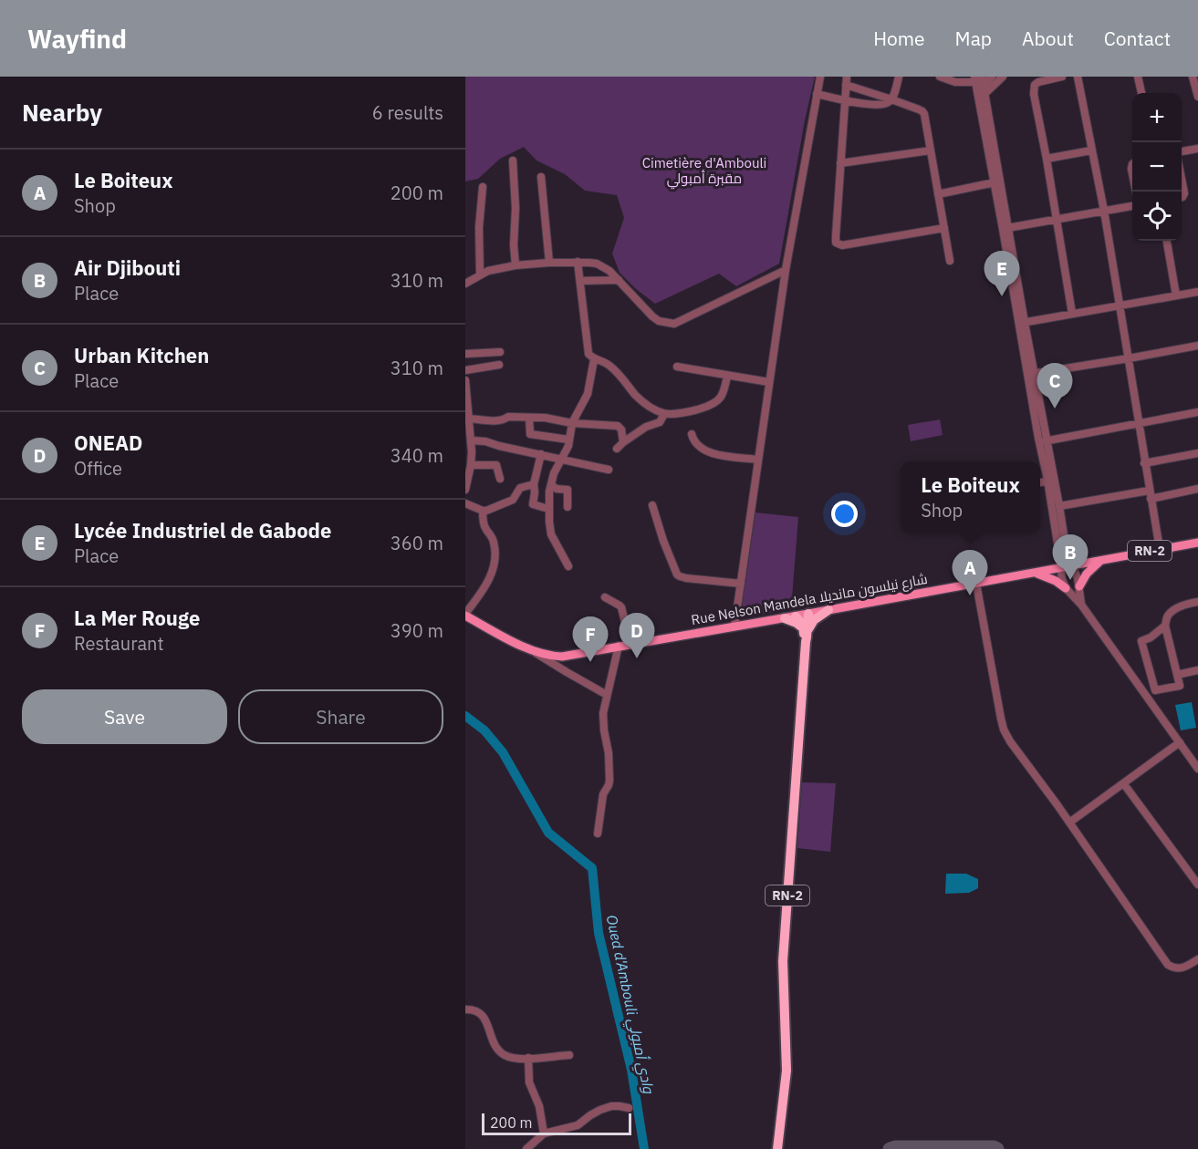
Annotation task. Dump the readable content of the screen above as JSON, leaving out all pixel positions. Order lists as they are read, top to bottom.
{
  "streets": {
    "highway": ["RN-2"],
    "main road": ["Rue Nelson Mandela شارع نيلسون مانديلا"]
  },
  "crossings": [
    ["RN-2", "Rue Nelson Mandela شارع نيلسون مانديلا"]
  ],
  "water": ["Oued d'Ambouli وادي أمبولي"],
  "parks": ["Cimetière d'Ambouli مقبرة أمبولي"],
  "scale_bar": "200 m",
  "page": {
    "header": "Wayfind",
    "nav": [
      "Home",
      "Map",
      "About",
      "Contact"
    ],
    "heading": ["Nearby", "6 results"],
    "map_buttons": ["+", "−"],
    "list": [
      {
        "mark": "A",
        "name": "Le Boiteux",
        "note": "Shop",
        "value": "200 m"
      },
      {
        "mark": "B",
        "name": "Air Djibouti",
        "note": "Place",
        "value": "310 m"
      },
      {
        "mark": "C",
        "name": "Urban Kitchen",
        "note": "Place",
        "value": "310 m"
      },
      {
        "mark": "D",
        "name": "ONEAD",
        "note": "Office",
        "value": "340 m"
      },
      {
        "mark": "E",
        "name": "Lycée Industriel de Gabode",
        "note": "Place",
        "value": "360 m"
      },
      {
        "mark": "F",
        "name": "La Mer Rouge",
        "note": "Restaurant",
        "value": "390 m"
      }
    ],
    "pins": [
      "E",
      "C",
      "B",
      "A",
      "D",
      "F"
    ],
    "popup": ["Le Boiteux", "Shop"],
    "buttons": ["Save", "Share"],
    "scale": "200 m"
  }
}
